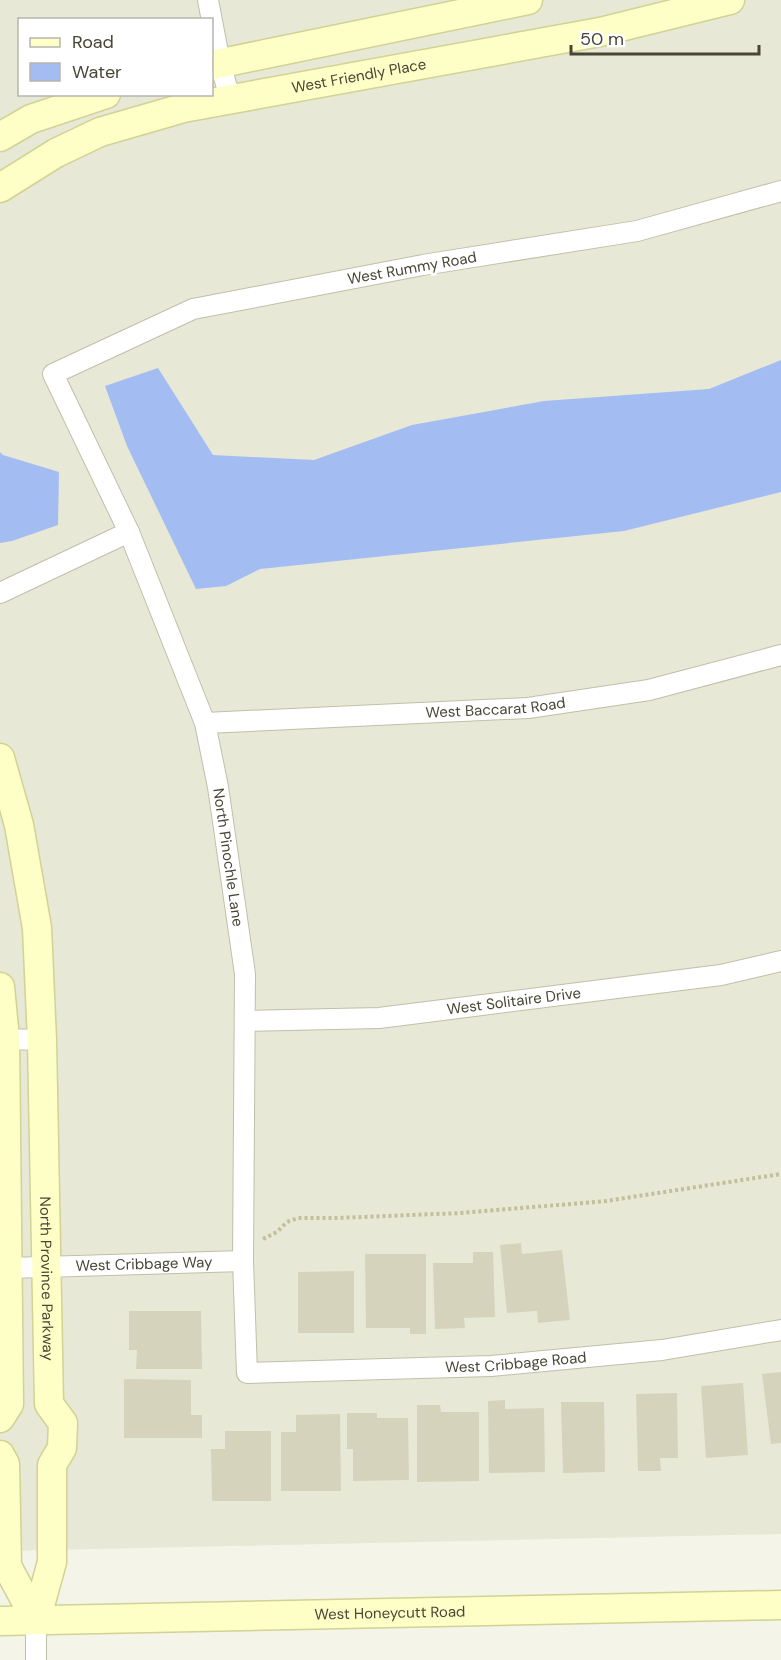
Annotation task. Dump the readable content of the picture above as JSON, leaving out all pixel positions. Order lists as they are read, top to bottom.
{
  "streets": {
    "street": [
      "West Friendly Place",
      "West Rummy Road",
      "West Baccarat Road",
      "North Pinochle Lane",
      "West Solitaire Drive",
      "West Cribbage Way",
      "North Province Parkway",
      "West Cribbage Road",
      "West Honeycutt Road"
    ]
  },
  "crossings": [
    ["West Rummy Road", "North Pinochle Lane"],
    ["West Baccarat Road", "North Pinochle Lane"],
    ["North Pinochle Lane", "West Solitaire Drive"],
    ["North Pinochle Lane", "West Cribbage Way"],
    ["North Pinochle Lane", "West Cribbage Road"],
    ["West Cribbage Way", "North Province Parkway"],
    ["North Province Parkway", "West Honeycutt Road"]
  ],
  "legend": ["Road", "Water"],
  "scale_bar": "50 m"
}
